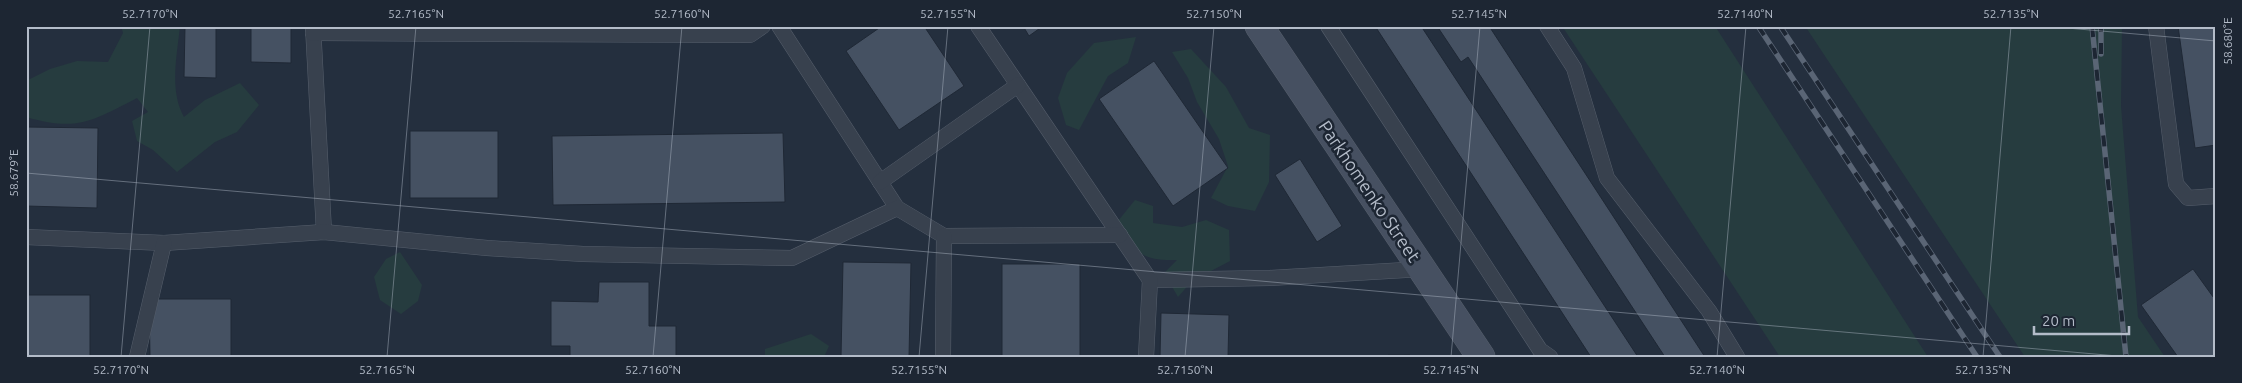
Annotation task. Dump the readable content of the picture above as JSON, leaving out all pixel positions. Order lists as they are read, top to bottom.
{
  "streets": {
    "main road": ["Parkhomenko Street"]
  },
  "scale_bar": "20 m",
  "coordinates": [
    "52.7170°N",
    "52.7165°N",
    "52.7160°N",
    "52.7155°N",
    "52.7150°N",
    "52.7145°N",
    "52.7140°N",
    "52.7135°N",
    "58.680°E",
    "58.679°E"
  ]
}
